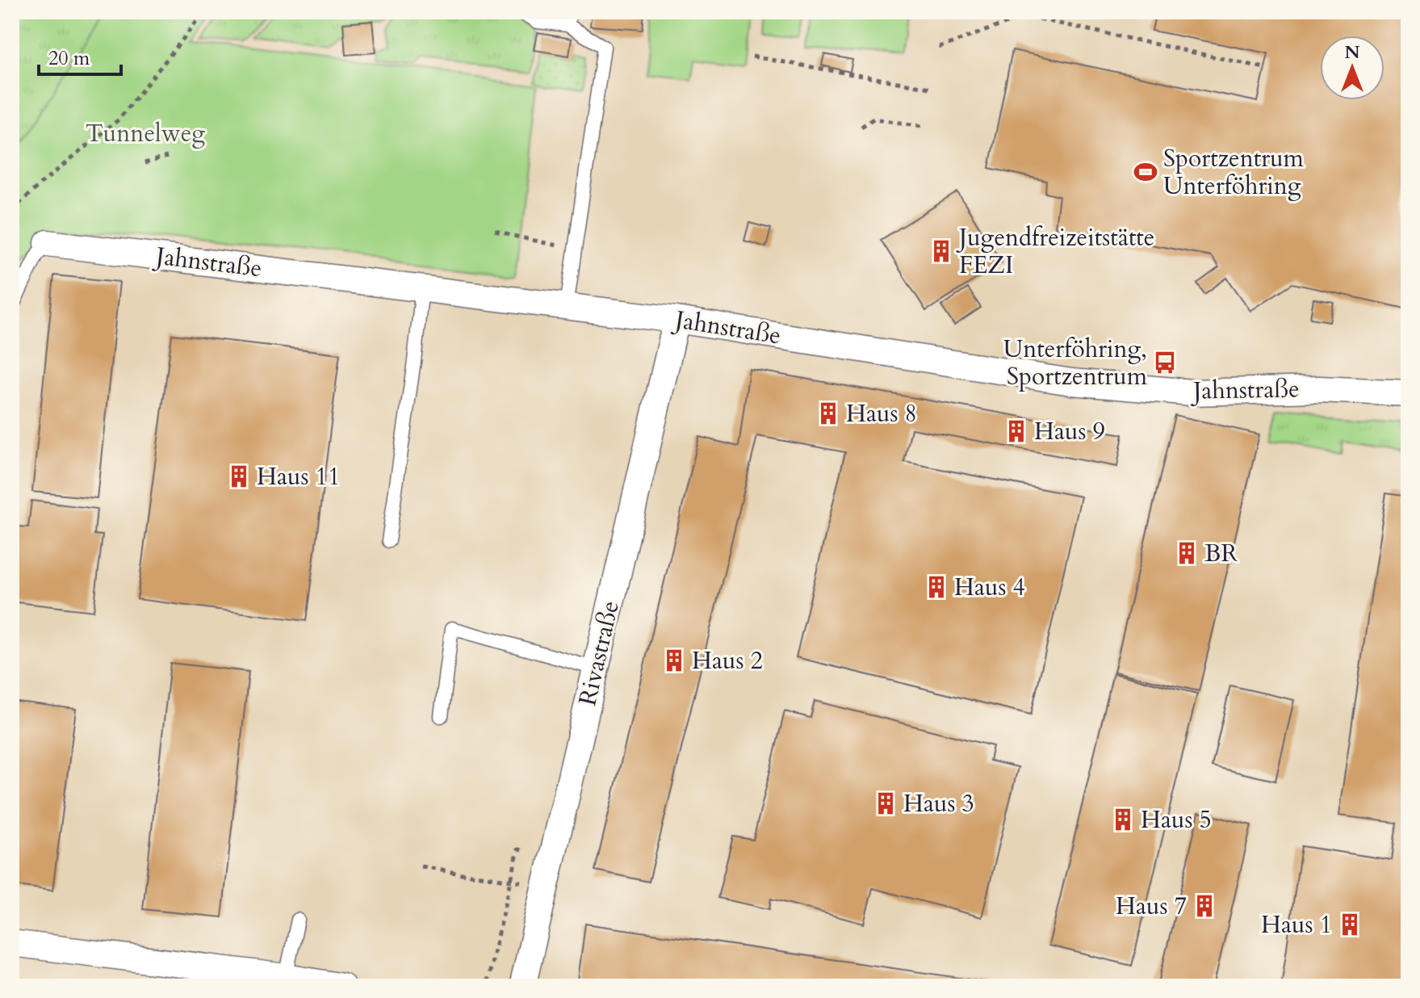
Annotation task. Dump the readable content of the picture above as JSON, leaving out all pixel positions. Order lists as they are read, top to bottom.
{
  "streets": {
    "street": ["Jahnstraße", "Rivastraße"]
  },
  "crossings": [
    ["Jahnstraße", "Rivastraße"]
  ],
  "parks": ["Tunnelweg"],
  "places": {
    "sports": ["Sportzentrum Unterföhring"],
    "building": [
      "Jugendfreizeitstätte FEZI",
      "Haus 8",
      "Haus 9",
      "Haus 11",
      "BR",
      "Haus 4",
      "Haus 2",
      "Haus 3",
      "Haus 5",
      "Haus 7",
      "Haus 1"
    ],
    "bus stop": ["Unterföhring, Sportzentrum"]
  },
  "scale_bar": "20 m",
  "north": "top"
}
